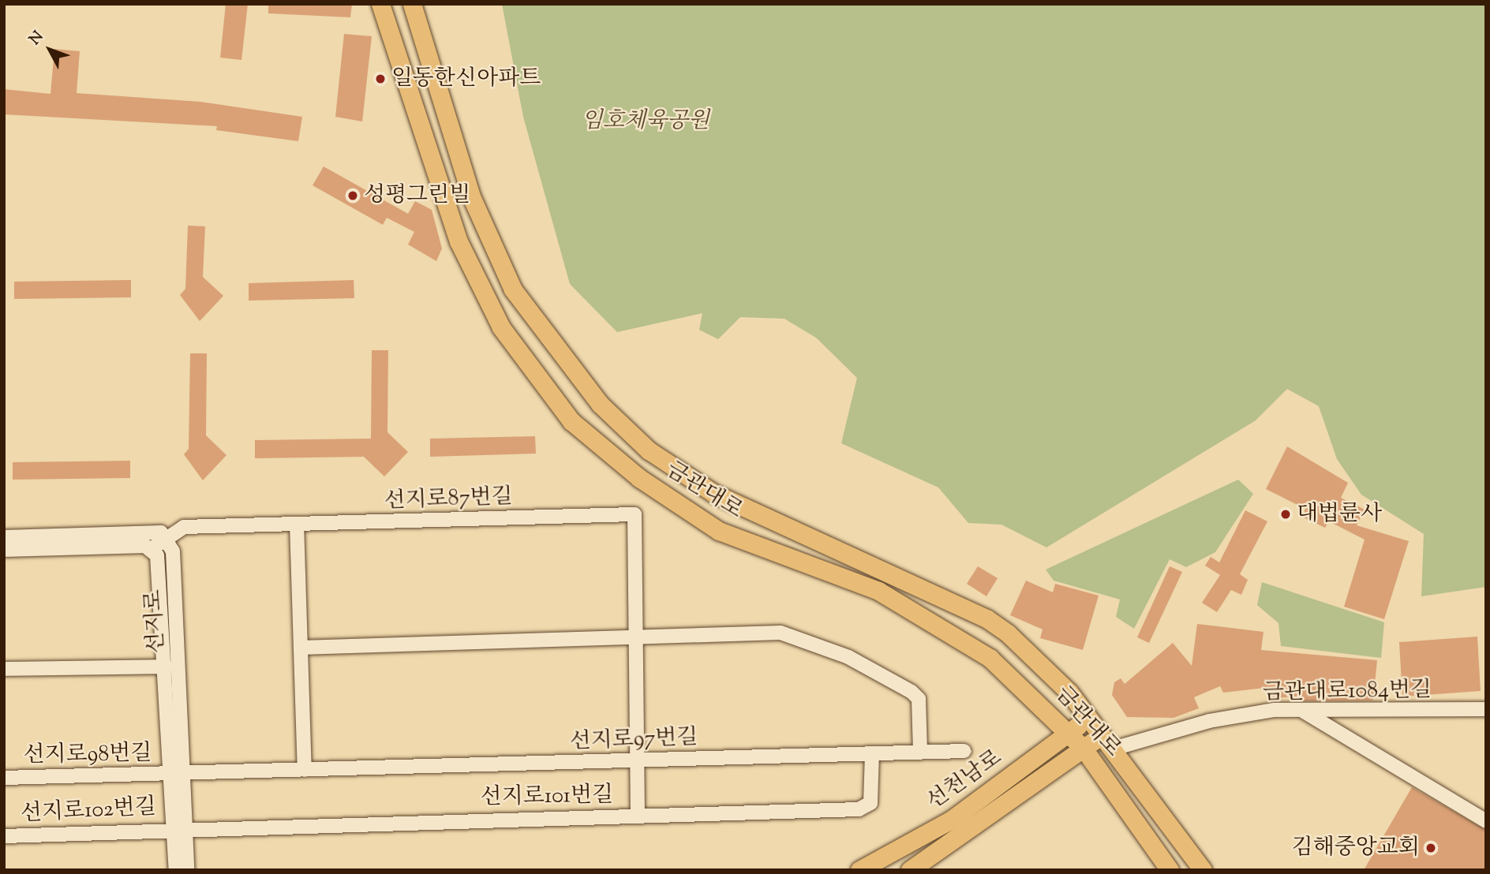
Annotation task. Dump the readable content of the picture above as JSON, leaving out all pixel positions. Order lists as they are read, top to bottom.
{
  "streets": {
    "main road": ["금관대로", "선천남로"],
    "street": [
      "선지로87번길",
      "선지로",
      "금관대로1084번길",
      "선지로97번길",
      "선지로98번길",
      "선지로101번길",
      "선지로102번길"
    ]
  },
  "crossings": [
    ["금관대로", "금관대로1084번길"],
    ["금관대로", "선천남로"],
    ["선지로87번길", "선지로"],
    ["선지로87번길", "선지로97번길"],
    ["선지로87번길", "선지로101번길"],
    ["선지로", "선지로97번길"],
    ["선지로", "선지로98번길"],
    ["선지로", "선지로101번길"],
    ["선지로", "선지로102번길"],
    ["금관대로1084번길", "선천남로"],
    ["선지로97번길", "선지로98번길"],
    ["선지로97번길", "선지로101번길"],
    ["선지로101번길", "선지로102번길"]
  ],
  "parks": ["임호체육공원"],
  "places": [
    "일동한신아파트",
    "성평그린빌",
    "대법륜사",
    "김해중앙교회"
  ],
  "north": "top left"
}
